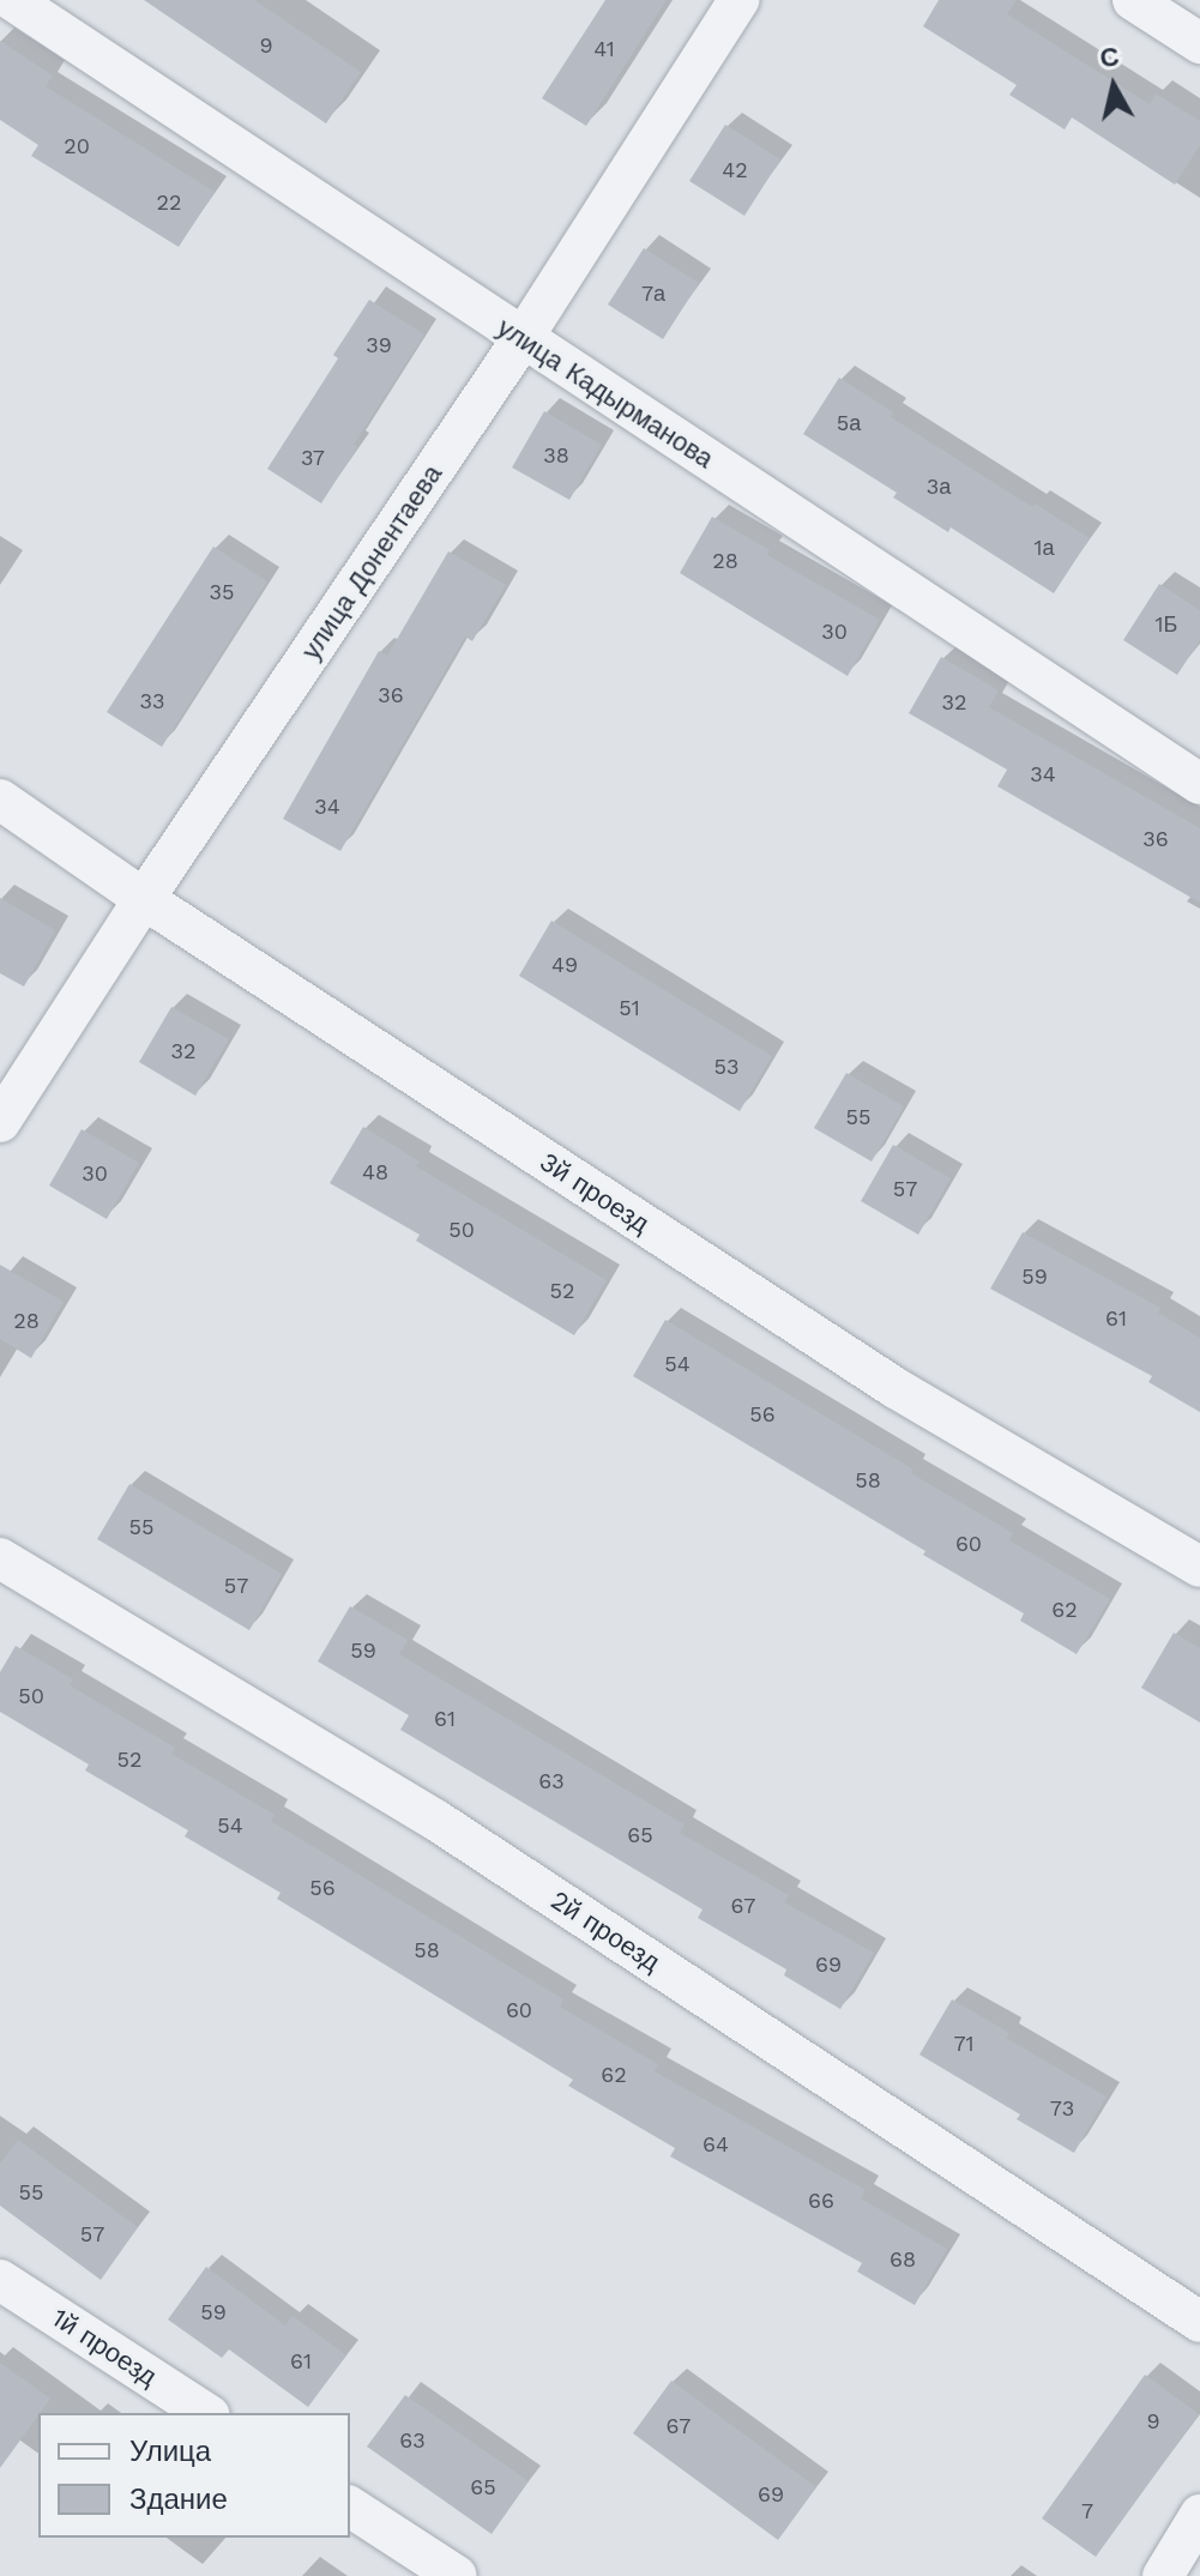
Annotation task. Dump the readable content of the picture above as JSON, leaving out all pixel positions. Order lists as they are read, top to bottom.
{
  "streets": {
    "street": [
      "улица Кадырманова",
      "улица Донентаева",
      "3й проезд",
      "2й проезд",
      "1й проезд"
    ]
  },
  "crossings": [
    ["улица Кадырманова", "улица Донентаева"],
    ["улица Донентаева", "3й проезд"]
  ],
  "house_numbers": [
    "9",
    "41",
    "20",
    "42",
    "22",
    "7а",
    "39",
    "5а",
    "38",
    "37",
    "3а",
    "1а",
    "28",
    "35",
    "1Б",
    "30",
    "36",
    "33",
    "32",
    "34",
    "34",
    "36",
    "49",
    "51",
    "32",
    "53",
    "55",
    "48",
    "30",
    "57",
    "50",
    "59",
    "52",
    "61",
    "28",
    "54",
    "56",
    "58",
    "55",
    "60",
    "57",
    "62",
    "59",
    "50",
    "61",
    "52",
    "63",
    "54",
    "65",
    "56",
    "67",
    "58",
    "69",
    "60",
    "71",
    "62",
    "73",
    "64",
    "55",
    "66",
    "57",
    "68",
    "59",
    "61",
    "9",
    "67",
    "63",
    "65",
    "69",
    "7"
  ],
  "legend": ["Улица", "Здание"],
  "north": "top"
}
